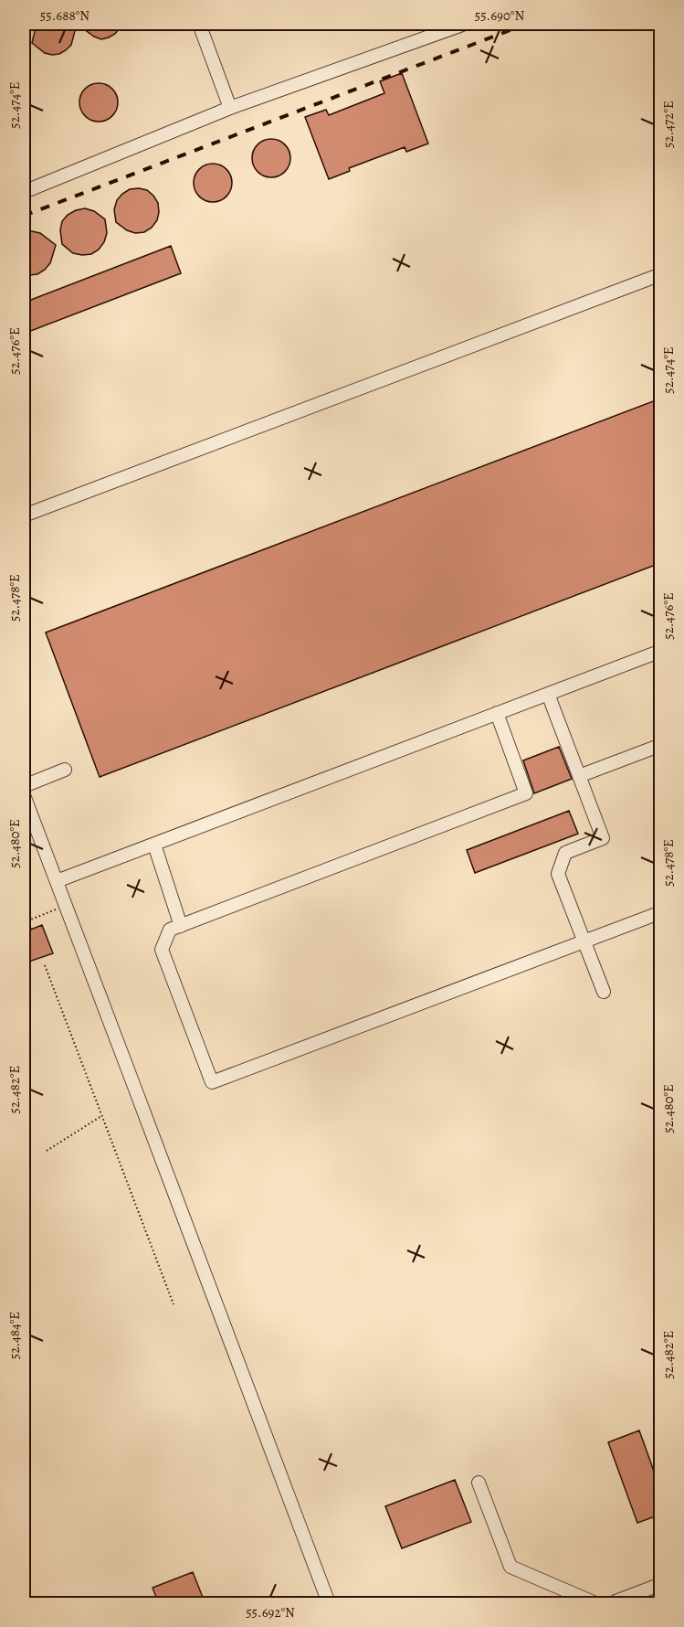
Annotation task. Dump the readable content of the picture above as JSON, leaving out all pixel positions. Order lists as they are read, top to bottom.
{
  "coordinates": [
    "55.688°N",
    "55.690°N",
    "52.474°E",
    "52.472°E",
    "52.476°E",
    "52.478°E",
    "52.480°E",
    "52.482°E",
    "52.484°E",
    "55.692°N"
  ]
}
